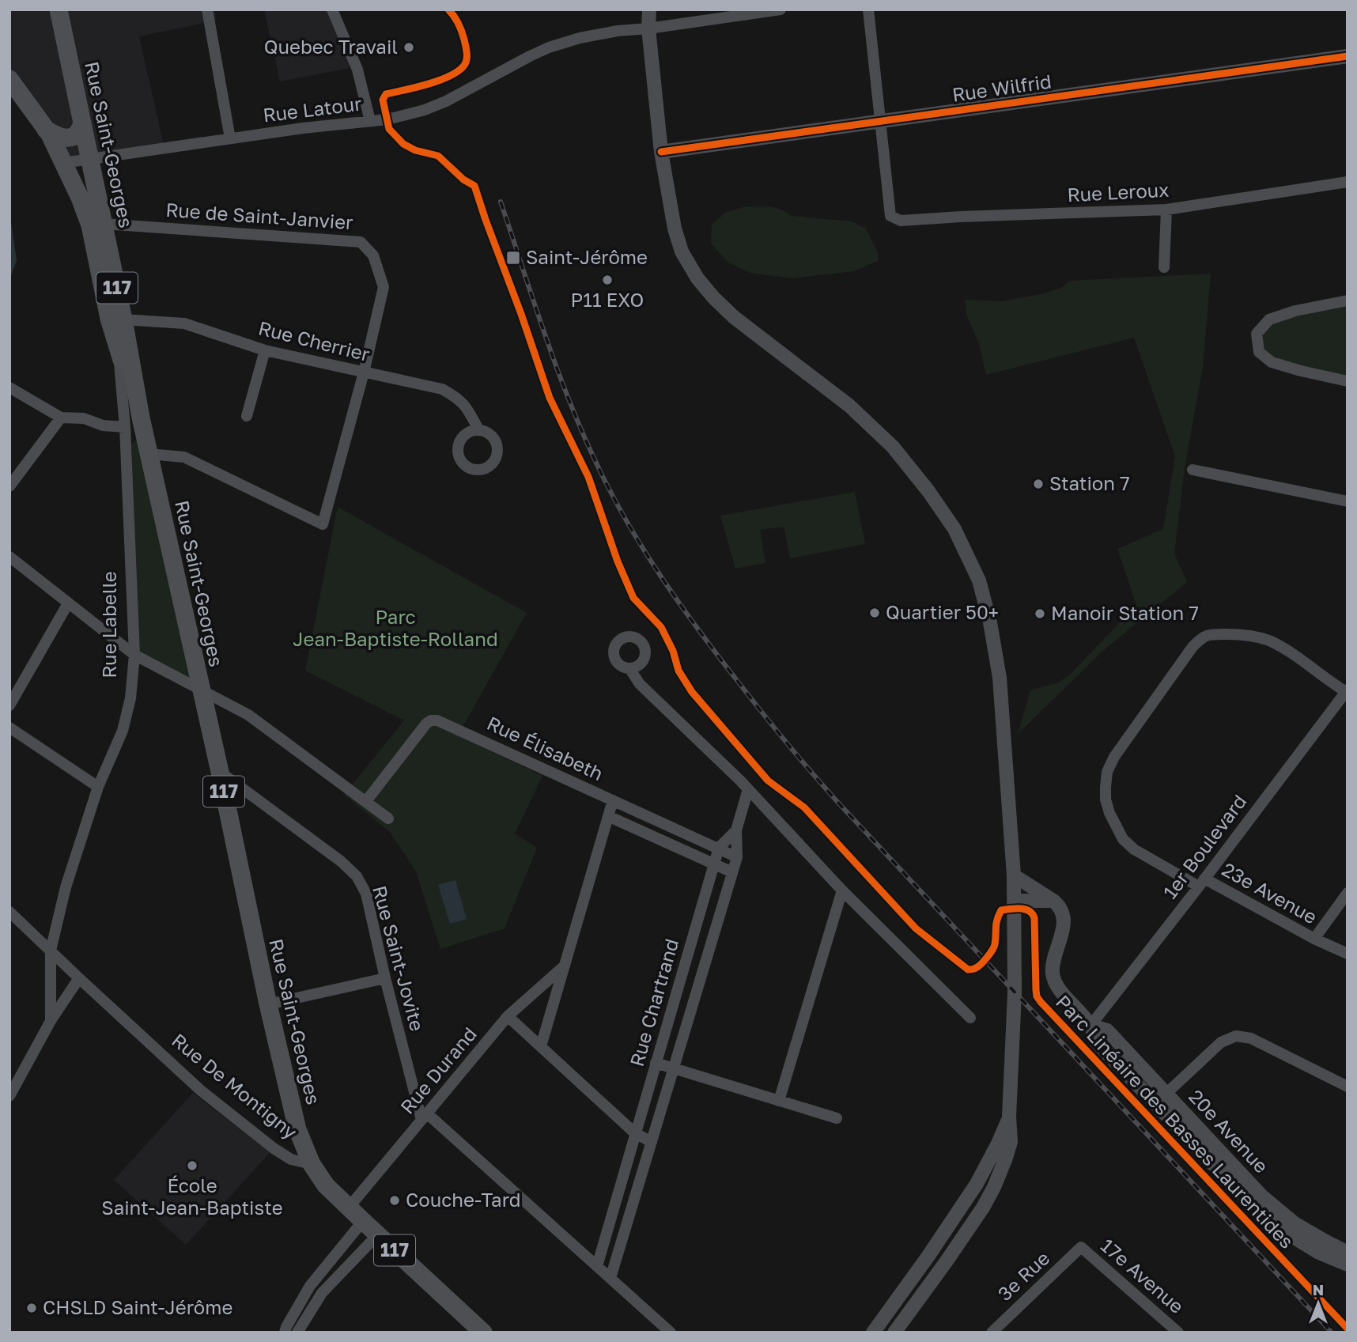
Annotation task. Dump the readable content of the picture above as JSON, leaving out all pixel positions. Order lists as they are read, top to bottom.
{
  "streets": {
    "main road": ["Rue Saint-Georges", "117", "Rue Labelle"],
    "street": [
      "Rue Wilfrid",
      "Rue Latour",
      "Rue Leroux",
      "Rue de Saint-Janvier",
      "Rue Cherrier",
      "Rue Élisabeth",
      "1er Boulevard",
      "23e Avenue",
      "Rue Saint-Jovite",
      "Rue Chartrand",
      "Rue Durand",
      "Rue De Montigny",
      "20e Avenue",
      "3e Rue",
      "17e Avenue"
    ],
    "cycle path": ["Parc Linéaire des Basses Laurentides"]
  },
  "crossings": [
    ["Rue Wilfrid", "Rue Leroux"],
    ["Rue Latour", "Rue Saint-Georges"],
    ["Rue Latour", "Rue Labelle"],
    ["Rue Saint-Georges", "Rue de Saint-Janvier"],
    ["Rue Saint-Georges", "117"],
    ["Rue Saint-Georges", "Rue Cherrier"],
    ["Rue Saint-Georges", "Rue Labelle"],
    ["Rue Saint-Georges", "Rue Saint-Jovite"],
    ["Rue Saint-Georges", "Rue De Montigny"],
    ["Rue de Saint-Janvier", "Rue Cherrier"],
    ["117", "Rue Durand"],
    ["117", "Rue De Montigny"],
    ["Rue Labelle", "Rue De Montigny"],
    ["Rue Élisabeth", "Rue Chartrand"],
    ["1er Boulevard", "23e Avenue"],
    ["1er Boulevard", "20e Avenue"],
    ["Rue Saint-Jovite", "Rue Durand"],
    ["3e Rue", "17e Avenue"]
  ],
  "parks": ["Parc Jean-Baptiste-Rolland"],
  "places": {
    "other": [
      "Quebec Travail",
      "P11 EXO",
      "Station 7",
      "Quartier 50+",
      "Manoir Station 7",
      "École Saint-Jean-Baptiste",
      "Couche-Tard",
      "CHSLD Saint-Jérôme"
    ],
    "transit": ["Saint-Jérôme"]
  },
  "north": "top"
}
